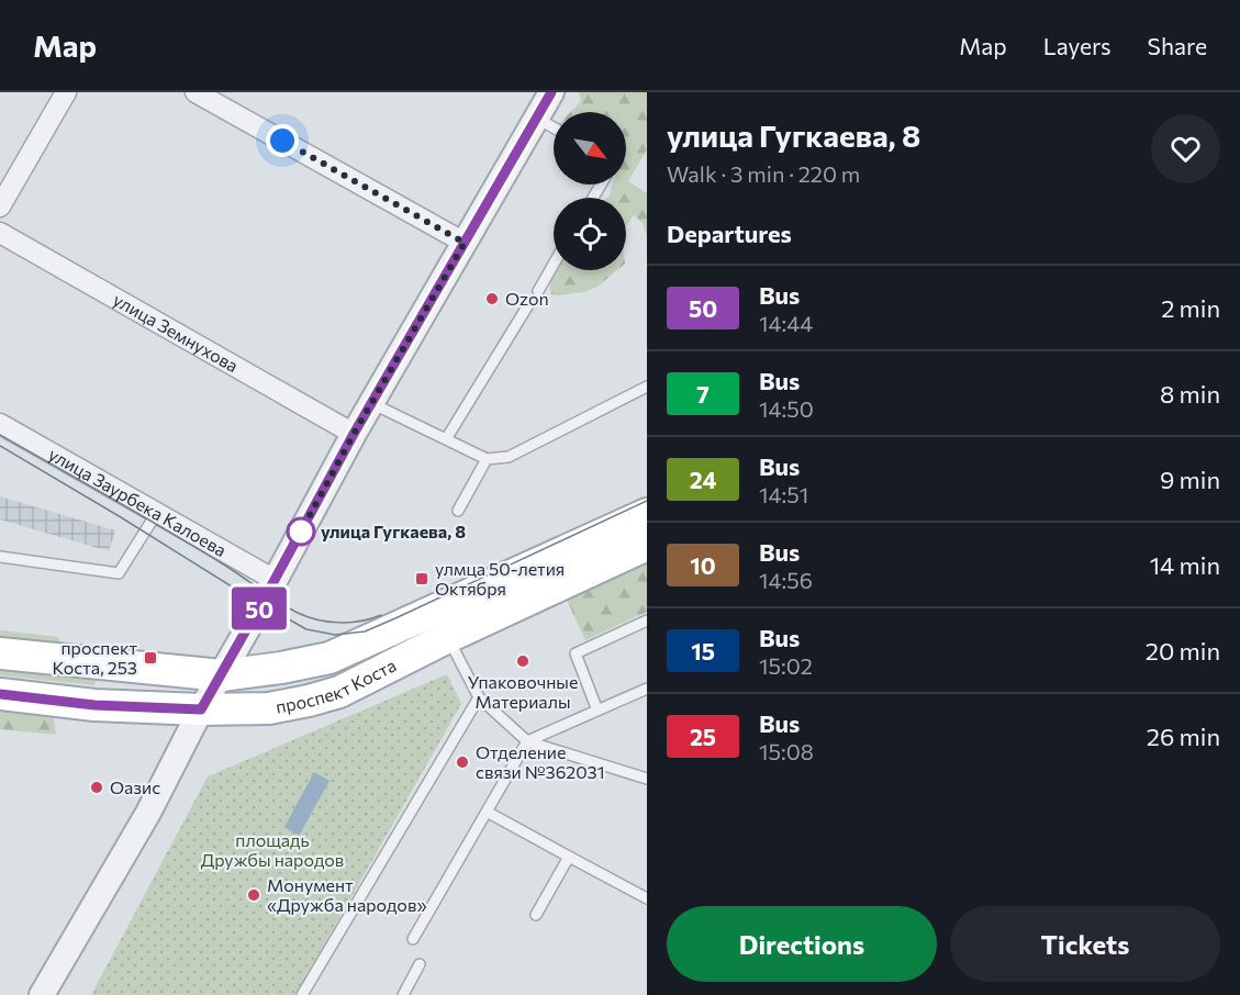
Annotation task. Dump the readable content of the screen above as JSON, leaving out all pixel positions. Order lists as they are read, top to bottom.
{
  "streets": {
    "main road": ["проспект Коста"],
    "street": ["улица Земнухова", "улица Заурбека Калоева"]
  },
  "parks": ["площадь Дружбы народов"],
  "places": {
    "other": [
      "Ozon",
      "улица Гугкаева, 8",
      "Упаковочные Материалы",
      "Отделение связи №362031",
      "Оазис",
      "Монумент «Дружба народов»"
    ],
    "transit": ["улмца 50-летия Октября", "проспект Коста, 253"]
  },
  "lines": ["bus line 50"],
  "north": "bottom right",
  "page": {
    "header": "Map",
    "nav": ["Map", "Layers", "Share"],
    "on_map": "50",
    "heading": [
      ["улица Гугкаева, 8", "Walk · 3 min · 220 m"],
      "Departures"
    ],
    "list": [
      {
        "mark": "50",
        "name": "Bus",
        "note": "14:44",
        "value": "2 min"
      },
      {
        "mark": "7",
        "name": "Bus",
        "note": "14:50",
        "value": "8 min"
      },
      {
        "mark": "24",
        "name": "Bus",
        "note": "14:51",
        "value": "9 min"
      },
      {
        "mark": "10",
        "name": "Bus",
        "note": "14:56",
        "value": "14 min"
      },
      {
        "mark": "15",
        "name": "Bus",
        "note": "15:02",
        "value": "20 min"
      },
      {
        "mark": "25",
        "name": "Bus",
        "note": "15:08",
        "value": "26 min"
      }
    ],
    "buttons": ["Directions", "Tickets"]
  }
}
